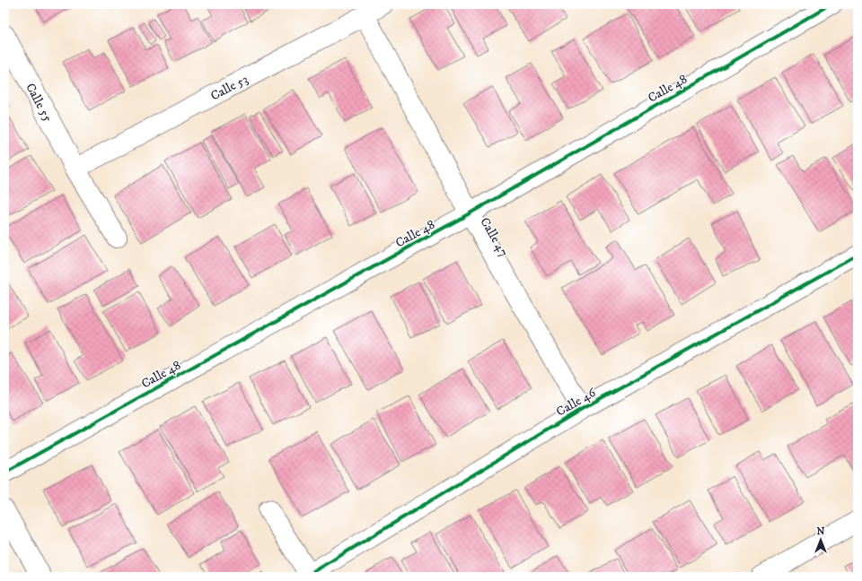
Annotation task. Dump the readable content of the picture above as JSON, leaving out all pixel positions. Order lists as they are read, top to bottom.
{
  "streets": {
    "street": [
      "Calle 53",
      "Calle 48",
      "Calle 55",
      "Calle 47",
      "Calle 46"
    ]
  },
  "crossings": [
    ["Calle 53", "Calle 55"],
    ["Calle 53", "Calle 47"],
    ["Calle 48", "Calle 47"],
    ["Calle 47", "Calle 46"]
  ],
  "north": "top"
}
